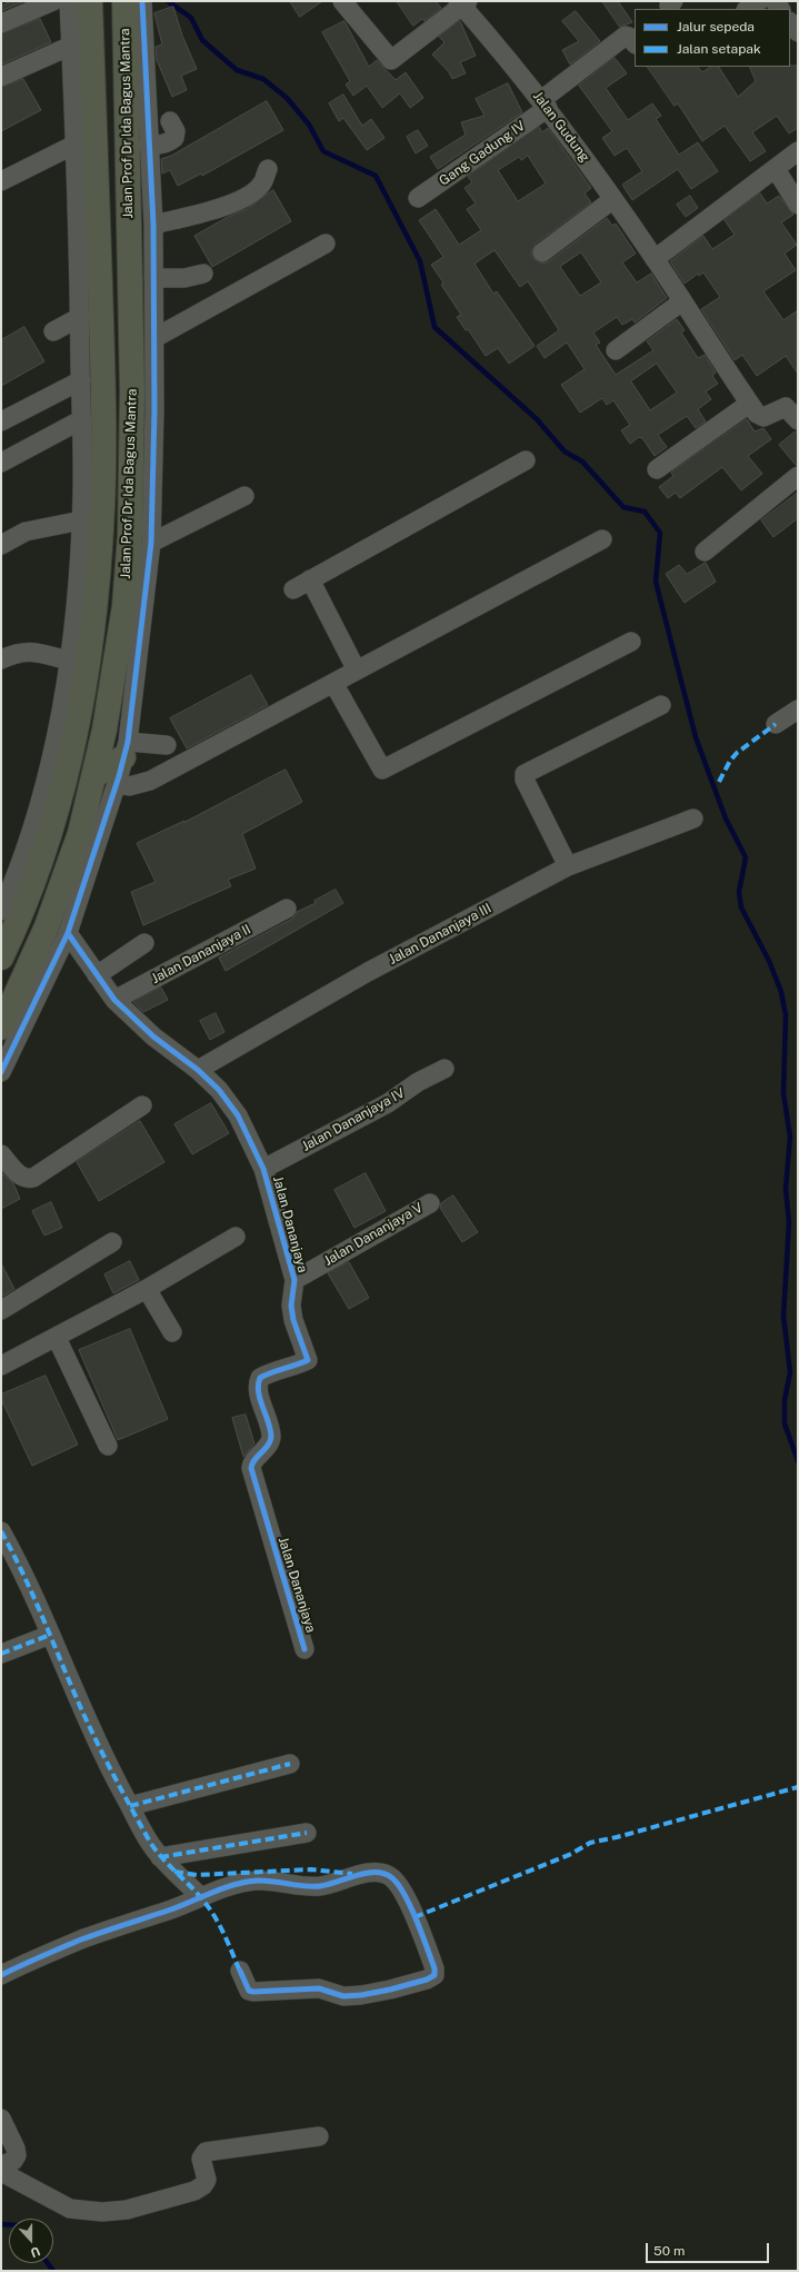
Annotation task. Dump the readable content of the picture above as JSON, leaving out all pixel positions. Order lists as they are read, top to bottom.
{
  "streets": {
    "highway": ["Jalan Prof Dr Ida Bagus Mantra"],
    "street": [
      "Jalan Gudung",
      "Gang Gadung IV",
      "Jalan Dananjaya III",
      "Jalan Dananjaya II",
      "Jalan Dananjaya IV",
      "Jalan Dananjaya",
      "Jalan Dananjaya V"
    ]
  },
  "crossings": [
    ["Jalan Gudung", "Gang Gadung IV"],
    ["Jalan Dananjaya III", "Jalan Dananjaya"],
    ["Jalan Dananjaya II", "Jalan Dananjaya"],
    ["Jalan Dananjaya IV", "Jalan Dananjaya"],
    ["Jalan Dananjaya", "Jalan Dananjaya V"]
  ],
  "legend": ["Jalur sepeda", "Jalan setapak"],
  "scale_bar": "50 m",
  "north": "bottom"
}
